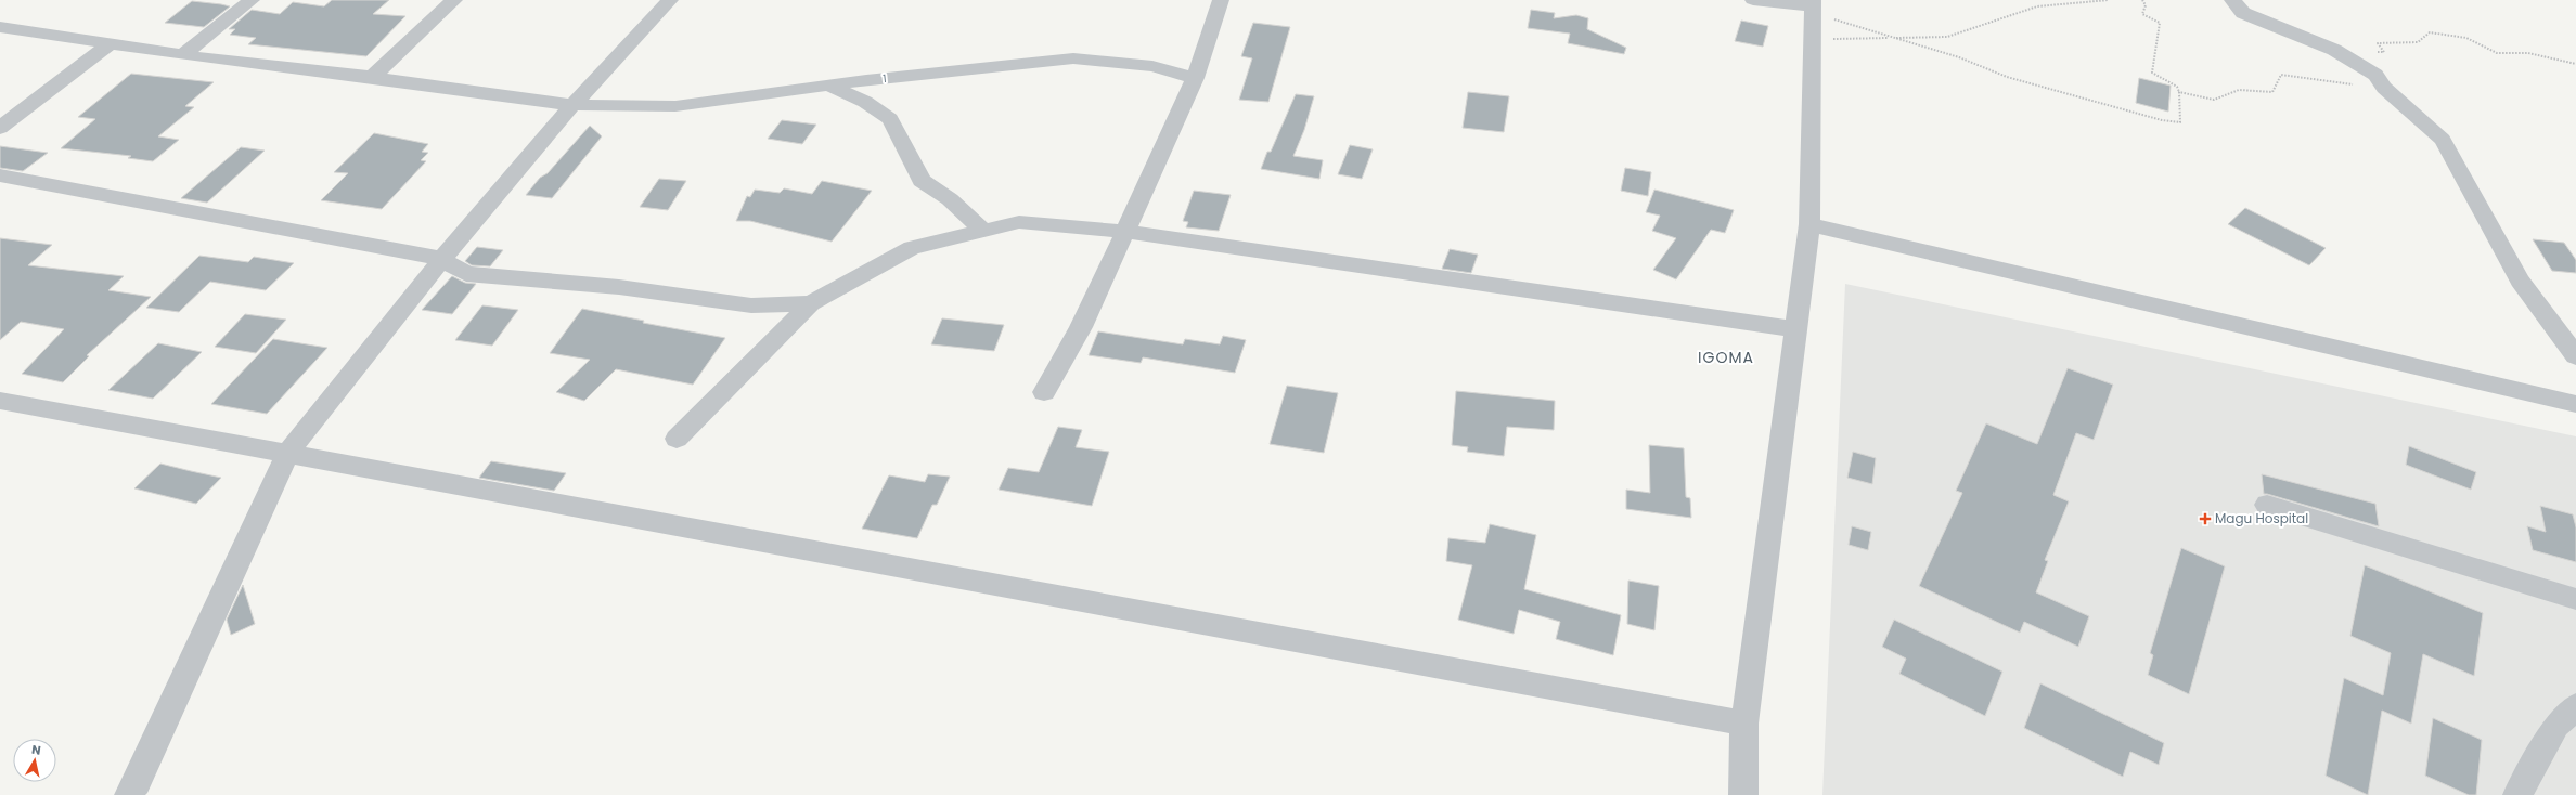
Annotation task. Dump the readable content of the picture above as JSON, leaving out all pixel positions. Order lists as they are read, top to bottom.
{
  "streets": {
    "street": ["1"]
  },
  "districts": ["IGOMA"],
  "places": {
    "health": ["Magu Hospital"]
  },
  "north": "top"
}
